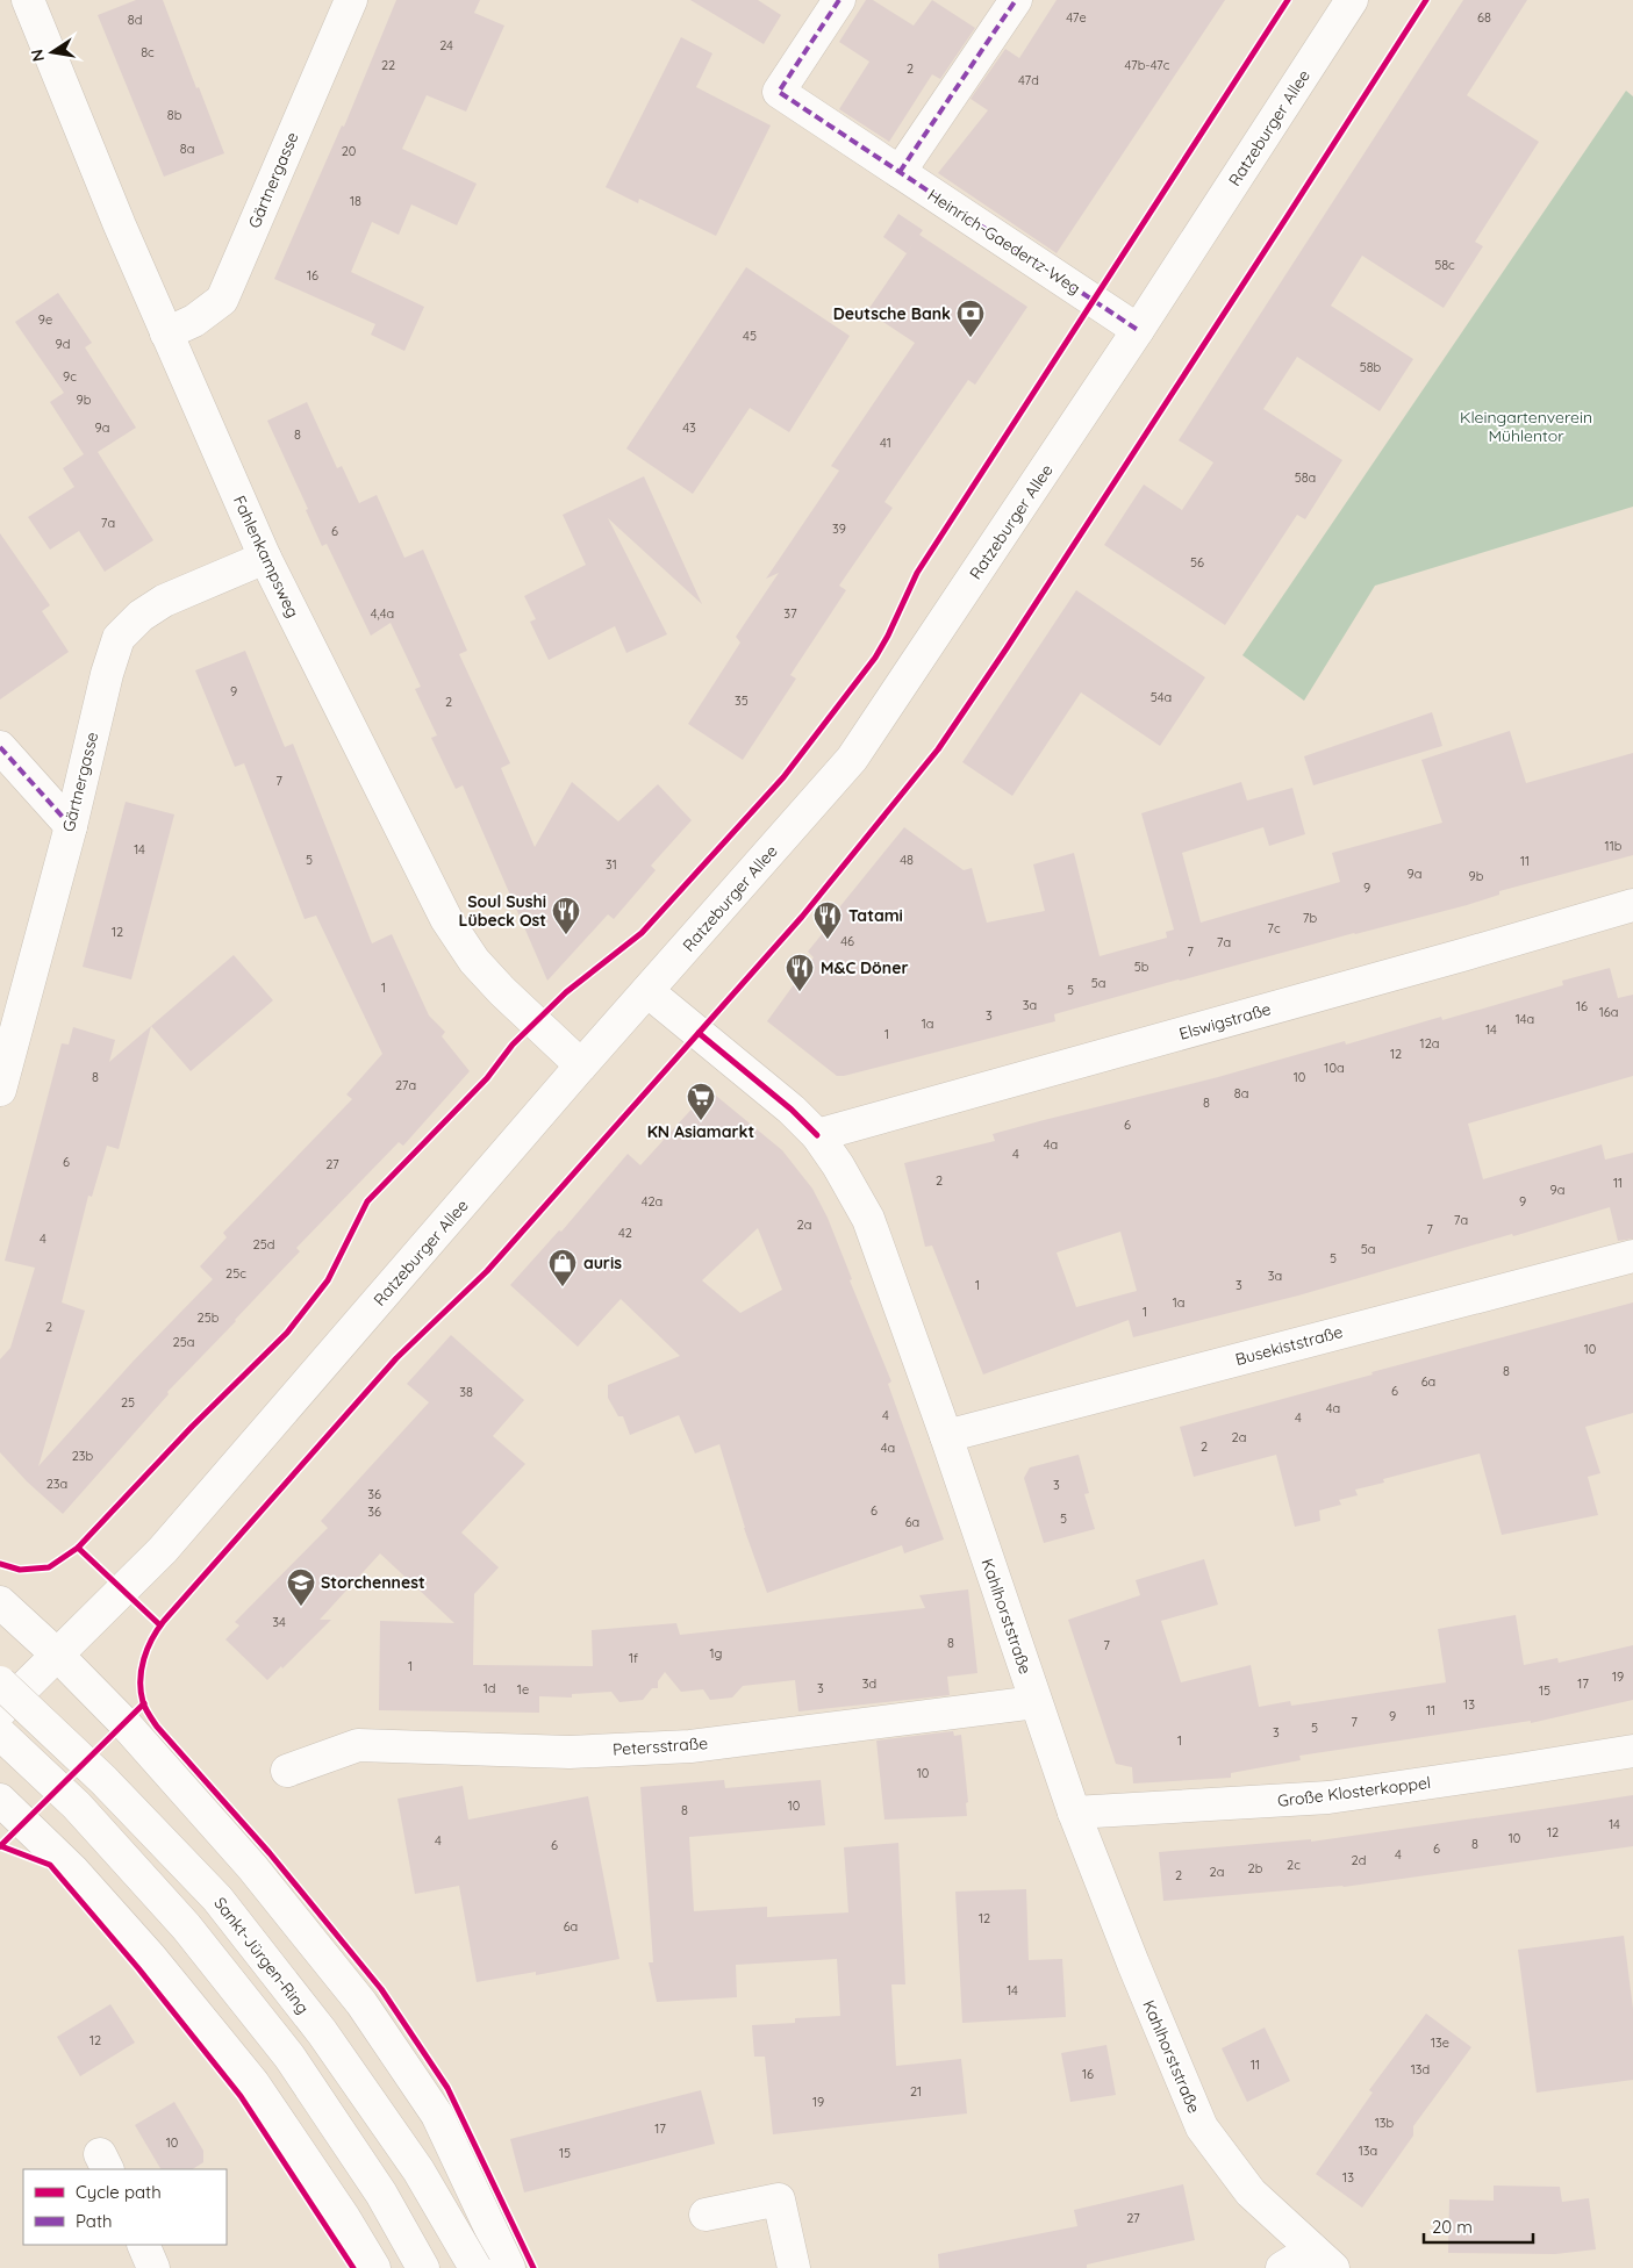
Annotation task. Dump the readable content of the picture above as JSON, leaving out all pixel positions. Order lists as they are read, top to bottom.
{
  "streets": {
    "street": [
      "Ratzeburger Allee",
      "Gärtnergasse",
      "Heinrich-Gaedertz-Weg",
      "Fahlenkampsweg",
      "Elswigstraße",
      "Busekiststraße",
      "Kahlhorststraße",
      "Petersstraße",
      "Große Klosterkoppel",
      "Sankt-Jürgen-Ring"
    ]
  },
  "crossings": [
    ["Ratzeburger Allee", "Heinrich-Gaedertz-Weg"],
    ["Ratzeburger Allee", "Fahlenkampsweg"],
    ["Ratzeburger Allee", "Kahlhorststraße"],
    ["Gärtnergasse", "Fahlenkampsweg"],
    ["Elswigstraße", "Kahlhorststraße"],
    ["Busekiststraße", "Kahlhorststraße"],
    ["Kahlhorststraße", "Petersstraße"],
    ["Kahlhorststraße", "Große Klosterkoppel"]
  ],
  "parks": ["Kleingartenverein Mühlentor"],
  "places": {
    "bank": ["Deutsche Bank"],
    "restaurant": ["Soul Sushi Lübeck Ost", "Tatami", "M&C Döner"],
    "supermarket": ["KN Asiamarkt"],
    "shop": ["auris"],
    "school or university": ["Storchennest"]
  },
  "house_numbers": [
    "47e",
    "68",
    "8d",
    "24",
    "8c",
    "22",
    "47b-47c",
    "2",
    "47d",
    "8b",
    "8a",
    "20",
    "18",
    "58c",
    "16",
    "9e",
    "45",
    "9d",
    "58b",
    "9c",
    "9b",
    "9a",
    "43",
    "8",
    "41",
    "58a",
    "7a",
    "39",
    "6",
    "56",
    "4,4a",
    "37",
    "9",
    "54a",
    "35",
    "2",
    "7",
    "11b",
    "14",
    "5",
    "48",
    "11",
    "31",
    "9a",
    "9b",
    "9",
    "7b",
    "7c",
    "12",
    "46",
    "7a",
    "7",
    "5b",
    "5a",
    "1",
    "5",
    "3a",
    "16",
    "16a",
    "3",
    "14a",
    "1a",
    "14",
    "1",
    "12a",
    "12",
    "10a",
    "8",
    "10",
    "27a",
    "8a",
    "8",
    "6",
    "4a",
    "4",
    "6",
    "27",
    "2",
    "11",
    "9a",
    "42a",
    "9",
    "7a",
    "2a",
    "7",
    "42",
    "4",
    "25d",
    "5a",
    "5",
    "25c",
    "3a",
    "1",
    "3",
    "1a",
    "1",
    "25b",
    "2",
    "25a",
    "10",
    "8",
    "6a",
    "6",
    "38",
    "25",
    "4a",
    "4",
    "4",
    "2a",
    "2",
    "4a",
    "23b",
    "23a",
    "3",
    "36",
    "6",
    "36",
    "5",
    "6a",
    "34",
    "8",
    "7",
    "1g",
    "1f",
    "1",
    "19",
    "3d",
    "17",
    "1d",
    "3",
    "1e",
    "15",
    "13",
    "11",
    "9",
    "7",
    "5",
    "3",
    "1",
    "10",
    "10",
    "8",
    "14",
    "12",
    "10",
    "4",
    "8",
    "6",
    "6",
    "4",
    "2d",
    "2c",
    "2b",
    "2a",
    "2",
    "12",
    "6a",
    "14",
    "12",
    "13e",
    "11",
    "13d",
    "16",
    "21",
    "19",
    "13b",
    "17",
    "10",
    "13a",
    "15",
    "13",
    "27"
  ],
  "legend": ["Cycle path", "Path"],
  "scale_bar": "20 m",
  "north": "left"
}
